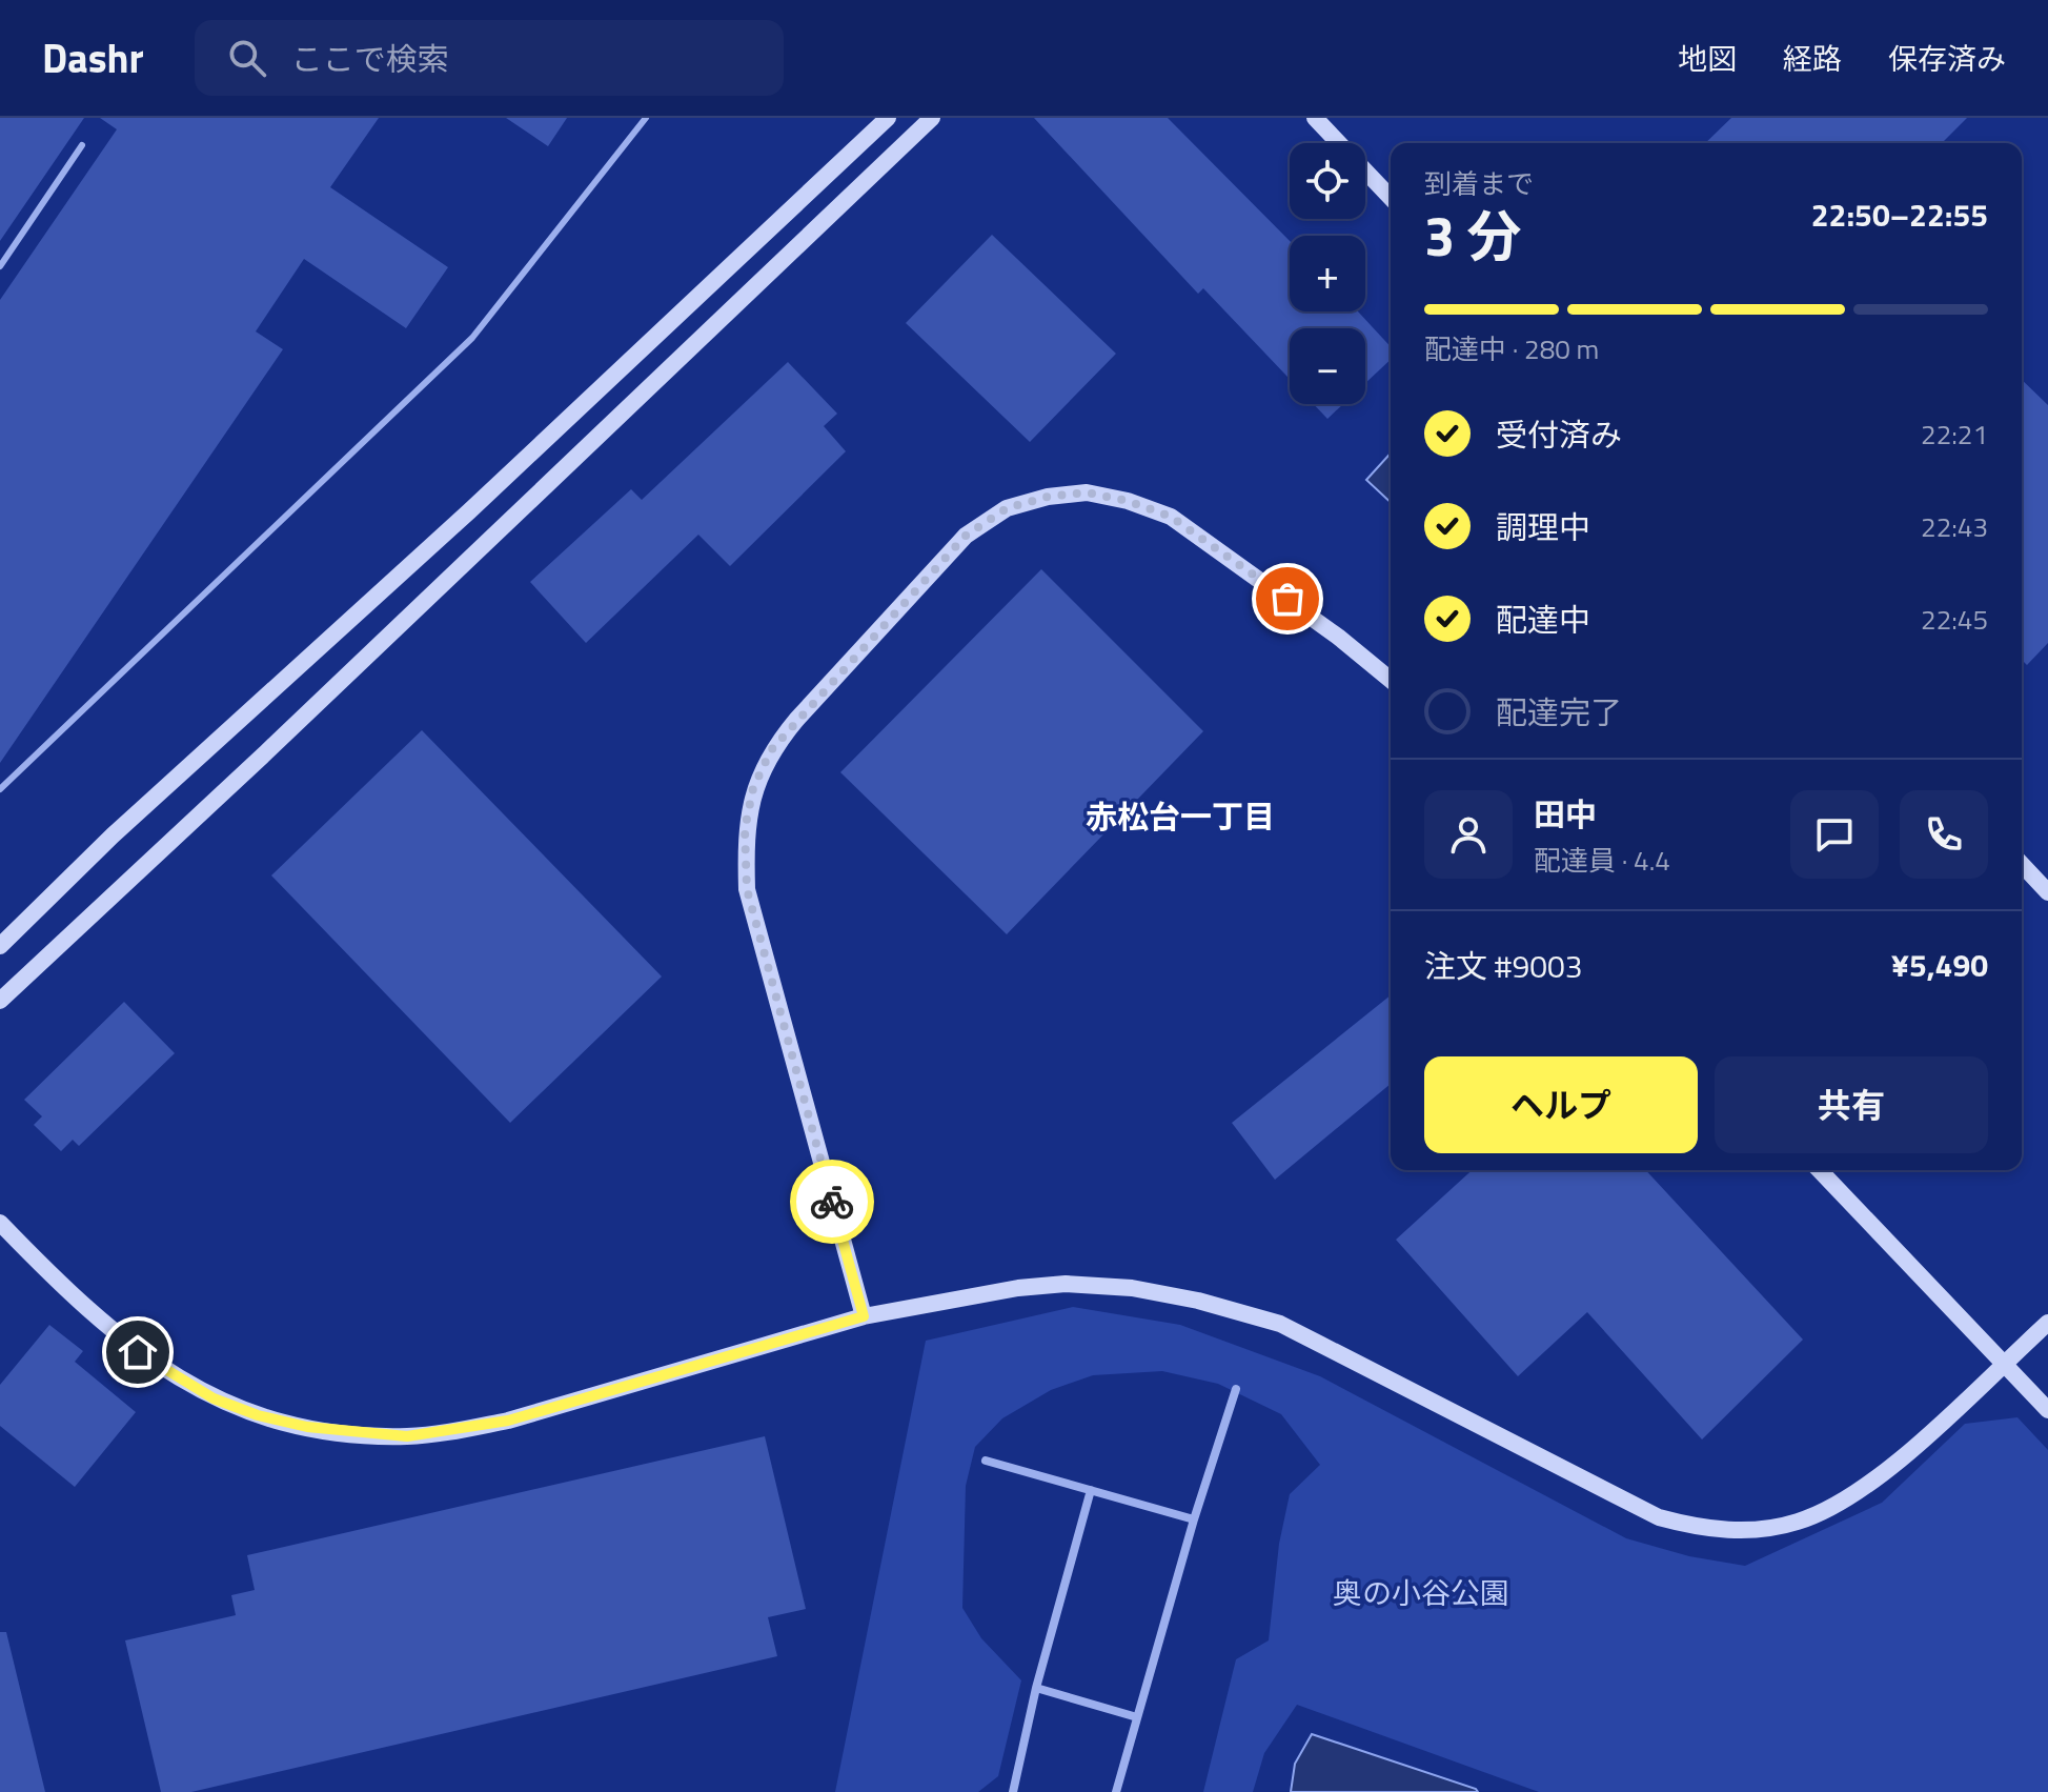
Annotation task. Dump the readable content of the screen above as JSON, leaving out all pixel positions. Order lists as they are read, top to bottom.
{
  "districts": ["赤松台一丁目"],
  "parks": ["奥の小谷公園"],
  "page": {
    "header": "Dashr",
    "search": "ここで検索",
    "nav": ["地図", "経路", "保存済み"],
    "map_buttons": ["+", "−"],
    "heading": ["3 分", "到着まで", "22:50–22:55"],
    "panel": [
      "田中",
      "配達員 · 4.4",
      "注文 #9003",
      "¥5,490"
    ],
    "bar": "配達中 · 280 m",
    "list": [
      ["受付済み", "22:21"],
      ["調理中", "22:43"],
      ["配達中", "22:45"],
      "配達完了"
    ],
    "buttons": ["ヘルプ", "共有"]
  }
}
